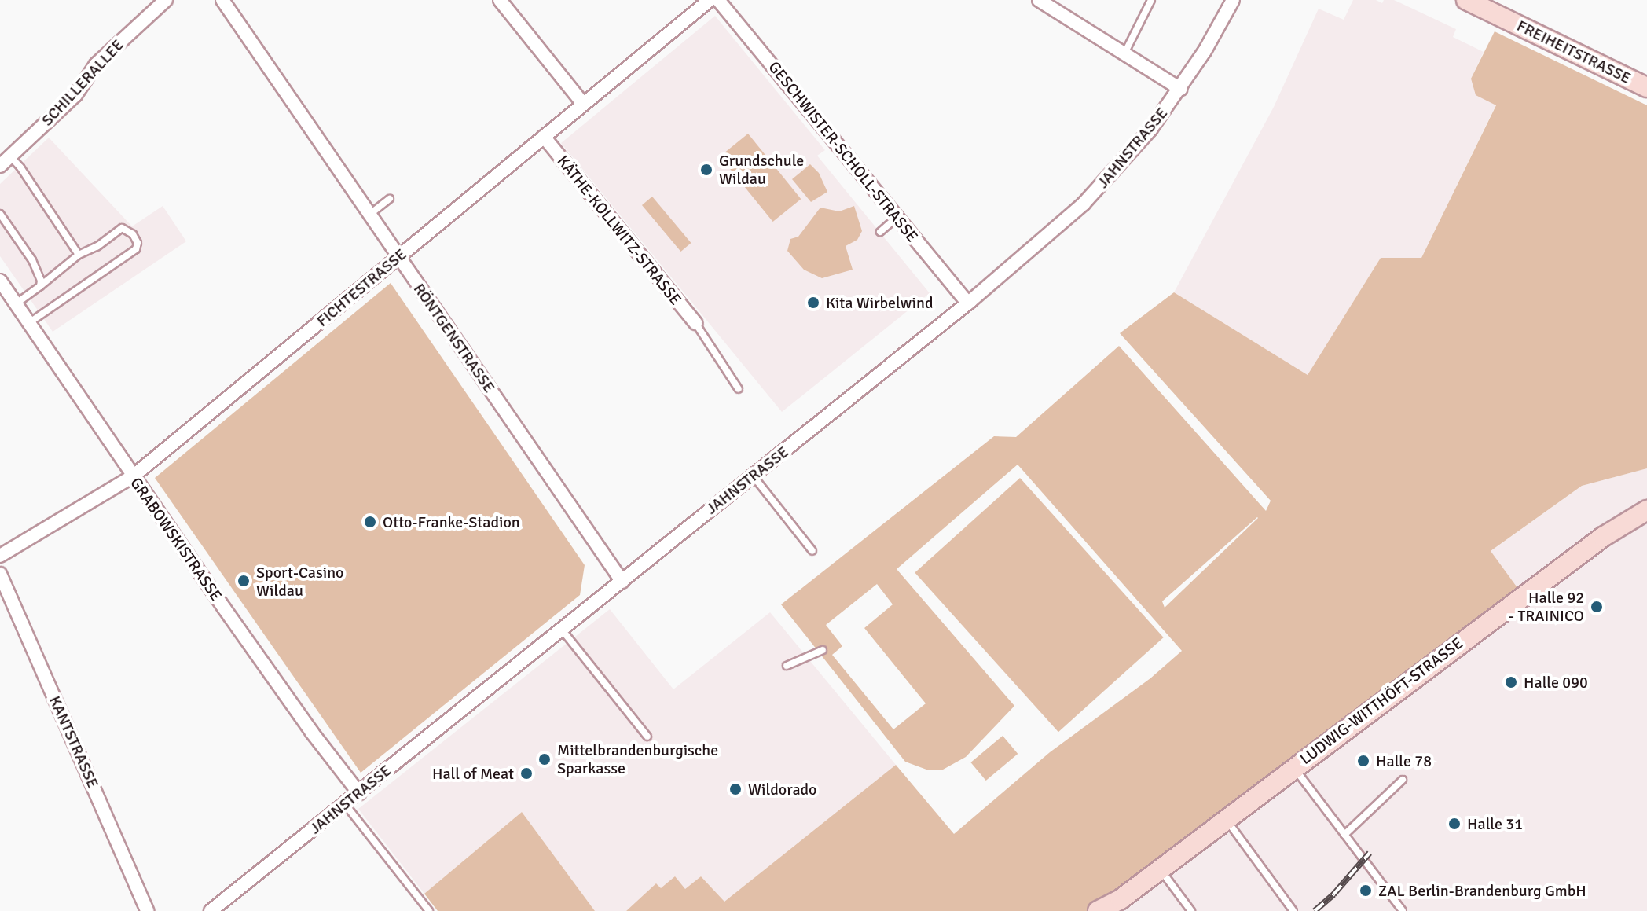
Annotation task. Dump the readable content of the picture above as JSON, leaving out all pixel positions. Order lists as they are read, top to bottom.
{
  "streets": {
    "street": [
      "FREIHEITSTRASSE",
      "SCHILLERALLEE",
      "JAHNSTRASSE",
      "GESCHWISTER-SCHOLL-STRASSE",
      "KÄTHE-KOLLWITZ-STRASSE",
      "FICHTESTRASSE",
      "RÖNTGENSTRASSE",
      "GRABOWSKISTRASSE",
      "LUDWIG-WITTHÖFT-STRASSE",
      "KANTSTRASSE"
    ]
  },
  "crossings": [
    ["JAHNSTRASSE", "GESCHWISTER-SCHOLL-STRASSE"],
    ["JAHNSTRASSE", "RÖNTGENSTRASSE"],
    ["JAHNSTRASSE", "GRABOWSKISTRASSE"],
    ["KÄTHE-KOLLWITZ-STRASSE", "FICHTESTRASSE"],
    ["FICHTESTRASSE", "RÖNTGENSTRASSE"],
    ["FICHTESTRASSE", "GRABOWSKISTRASSE"]
  ],
  "places": [
    "Grundschule Wildau",
    "Kita Wirbelwind",
    "Otto-Franke-Stadion",
    "Sport-Casino Wildau",
    "Halle 92 - TRAINICO",
    "Halle 090",
    "Mittelbrandenburgische Sparkasse",
    "Halle 78",
    "Hall of Meat",
    "Wildorado",
    "Halle 31",
    "ZAL Berlin-Brandenburg GmbH"
  ]
}
